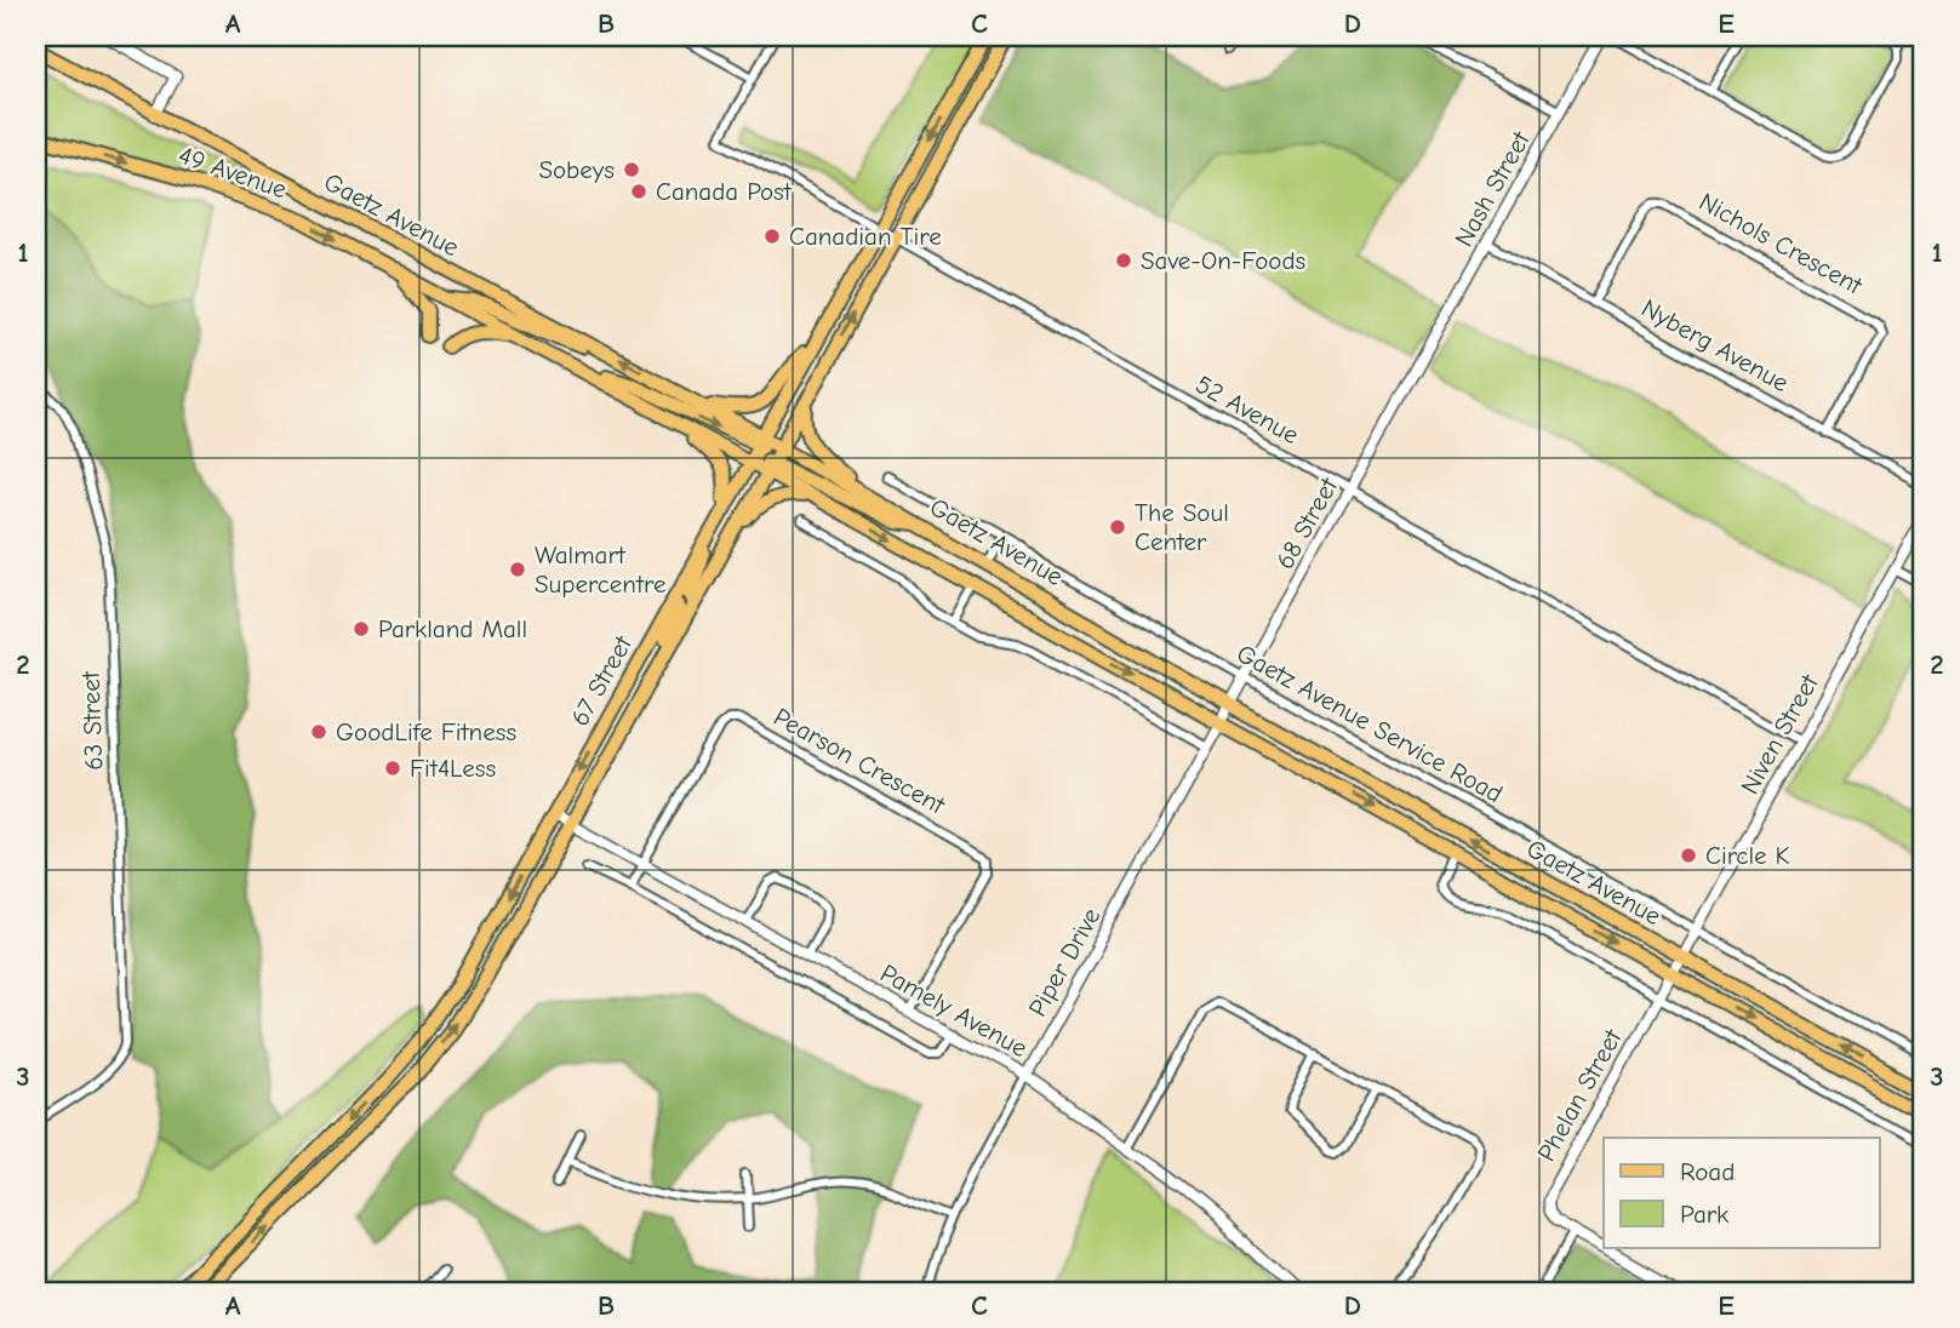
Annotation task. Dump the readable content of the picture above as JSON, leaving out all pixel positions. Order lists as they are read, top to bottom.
{
  "streets": {
    "main road": ["49 Avenue", "Gaetz Avenue", "67 Street"],
    "street": [
      "Nash Street",
      "Nichols Crescent",
      "Nyberg Avenue",
      "52 Avenue",
      "68 Street",
      "63 Street",
      "Gaetz Avenue Service Road",
      "Niven Street",
      "Pearson Crescent",
      "Piper Drive",
      "Pamely Avenue",
      "Phelan Street"
    ]
  },
  "crossings": [
    ["49 Avenue", "Gaetz Avenue"],
    ["Nash Street", "Nyberg Avenue"],
    ["Nash Street", "68 Street"],
    ["Gaetz Avenue", "68 Street"],
    ["Gaetz Avenue", "67 Street"],
    ["Gaetz Avenue", "Niven Street"],
    ["Gaetz Avenue", "Piper Drive"],
    ["Gaetz Avenue", "Phelan Street"],
    ["Nichols Crescent", "Nyberg Avenue"],
    ["52 Avenue", "68 Street"],
    ["52 Avenue", "67 Street"],
    ["52 Avenue", "Niven Street"],
    ["68 Street", "Gaetz Avenue Service Road"],
    ["68 Street", "Piper Drive"],
    ["67 Street", "Pamely Avenue"],
    ["Gaetz Avenue Service Road", "Niven Street"],
    ["Niven Street", "Phelan Street"],
    ["Pearson Crescent", "Pamely Avenue"],
    ["Piper Drive", "Pamely Avenue"]
  ],
  "one_way": ["49 Avenue"],
  "places": [
    "Sobeys",
    "Canada Post",
    "Canadian Tire",
    "Save-On-Foods",
    "The Soul Center",
    "Walmart Supercentre",
    "Parkland Mall",
    "GoodLife Fitness",
    "Fit4Less",
    "Circle K"
  ],
  "legend": ["Road", "Park"],
  "grid": {
    "columns": [
      "A",
      "B",
      "C",
      "D",
      "E"
    ],
    "rows": ["1", "2", "3"]
  }
}
